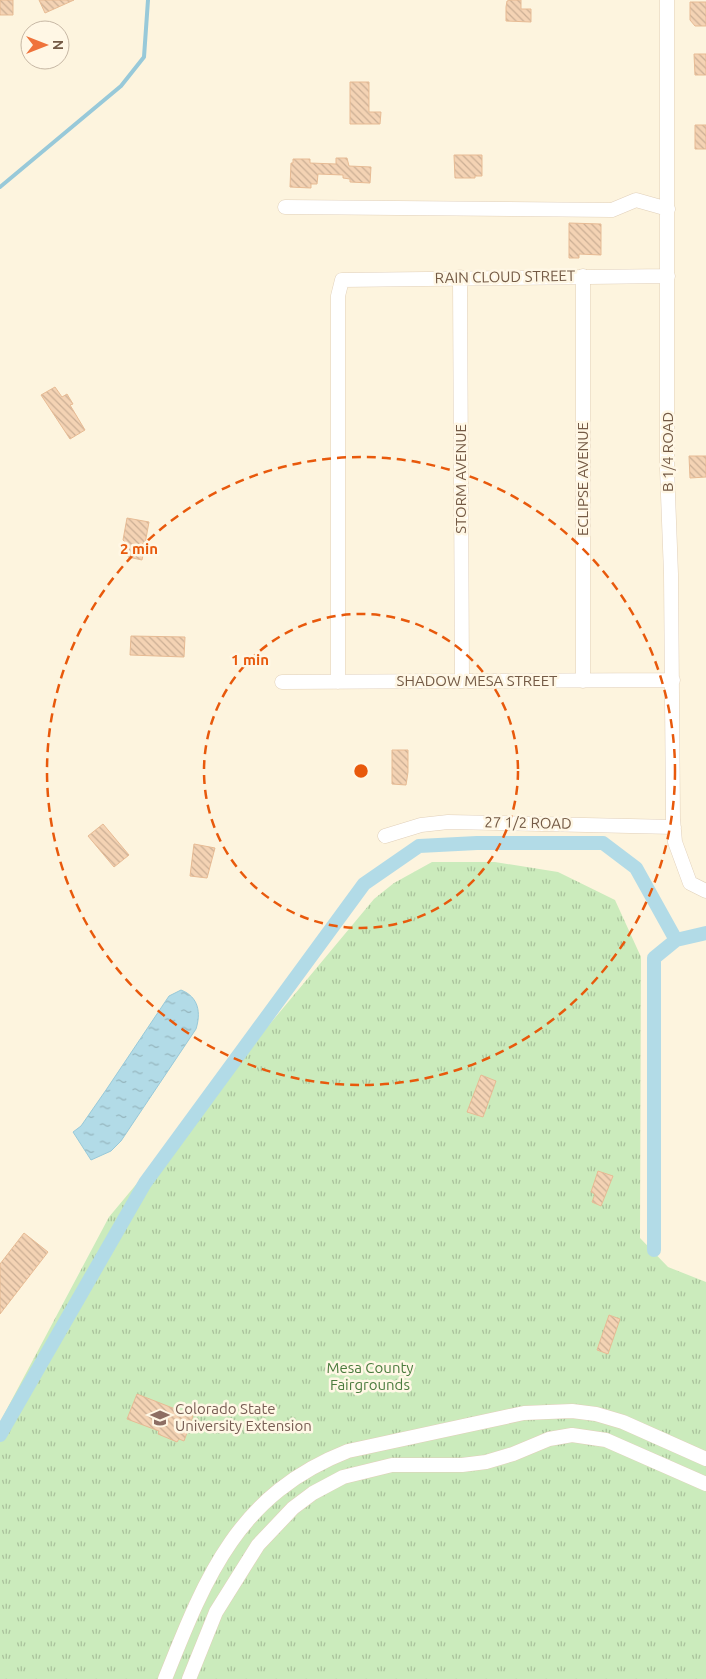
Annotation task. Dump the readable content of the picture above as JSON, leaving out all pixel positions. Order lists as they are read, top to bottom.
{
  "streets": {
    "street": [
      "RAIN CLOUD STREET",
      "B 1/4 ROAD",
      "STORM AVENUE",
      "ECLIPSE AVENUE",
      "SHADOW MESA STREET",
      "27 1/2 ROAD"
    ]
  },
  "crossings": [
    ["RAIN CLOUD STREET", "B 1/4 ROAD"],
    ["RAIN CLOUD STREET", "STORM AVENUE"],
    ["RAIN CLOUD STREET", "ECLIPSE AVENUE"],
    ["RAIN CLOUD STREET", "SHADOW MESA STREET"],
    ["B 1/4 ROAD", "SHADOW MESA STREET"],
    ["B 1/4 ROAD", "27 1/2 ROAD"],
    ["STORM AVENUE", "SHADOW MESA STREET"],
    ["ECLIPSE AVENUE", "SHADOW MESA STREET"]
  ],
  "parks": ["Mesa County Fairgrounds"],
  "places": {
    "school or university": ["Colorado State University Extension"]
  },
  "north": "right",
  "rings": ["2 min", "1 min"]
}
